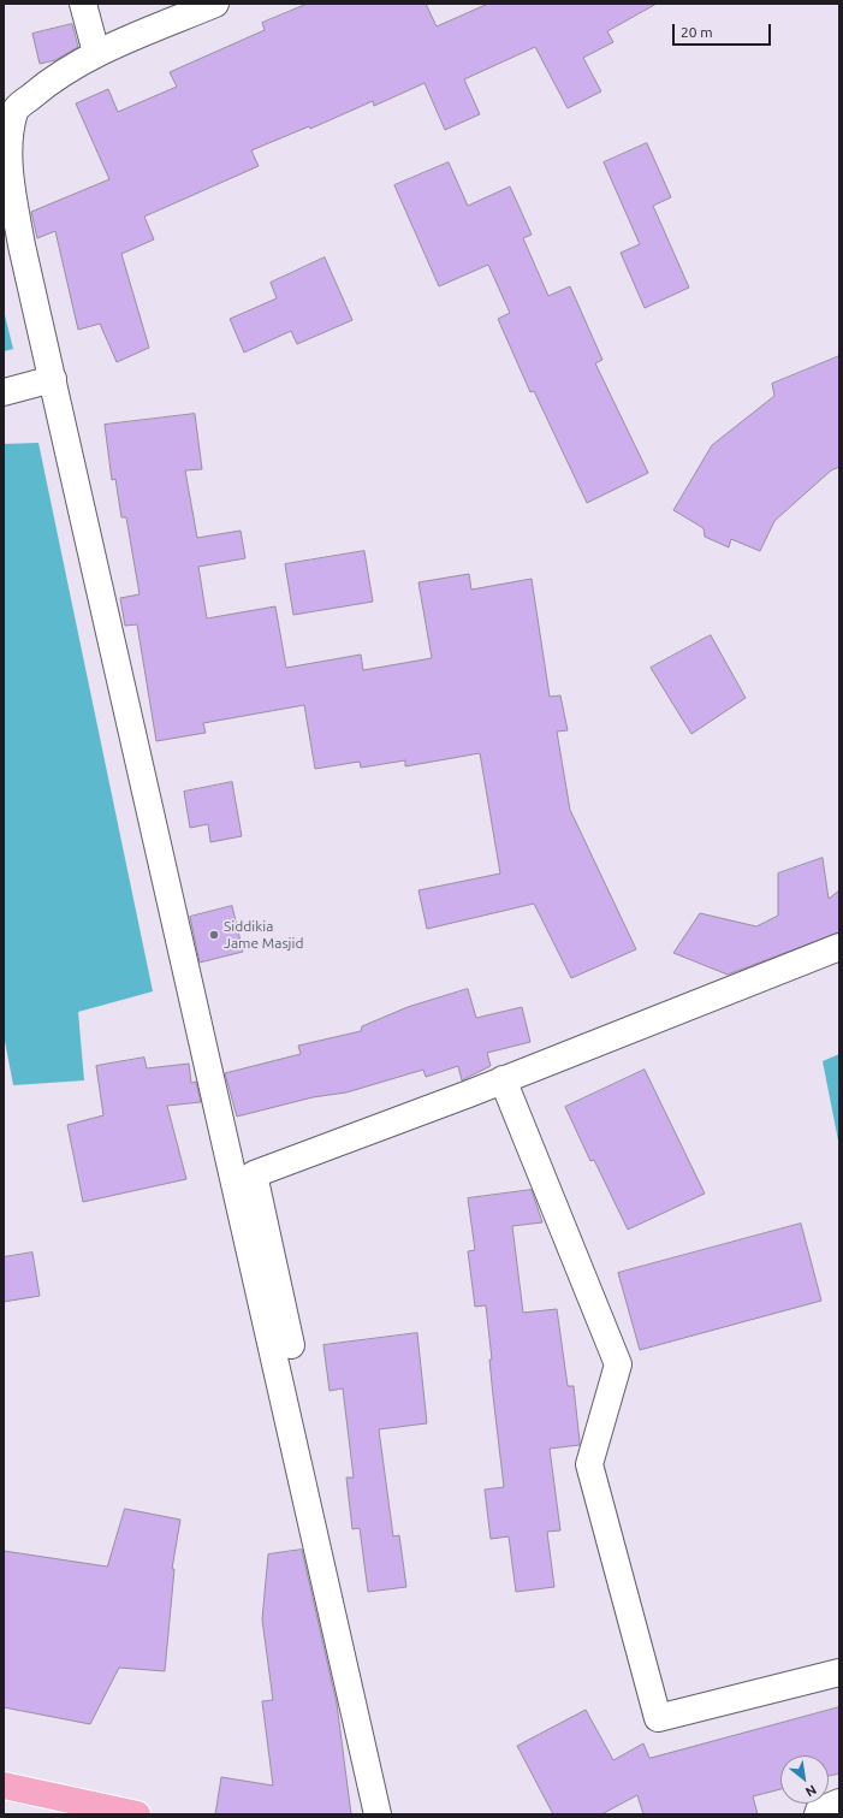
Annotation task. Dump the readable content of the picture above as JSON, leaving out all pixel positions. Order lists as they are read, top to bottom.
{
  "places": ["Siddikia Jame Masjid"],
  "scale_bar": "20 m",
  "north": "bottom right"
}
